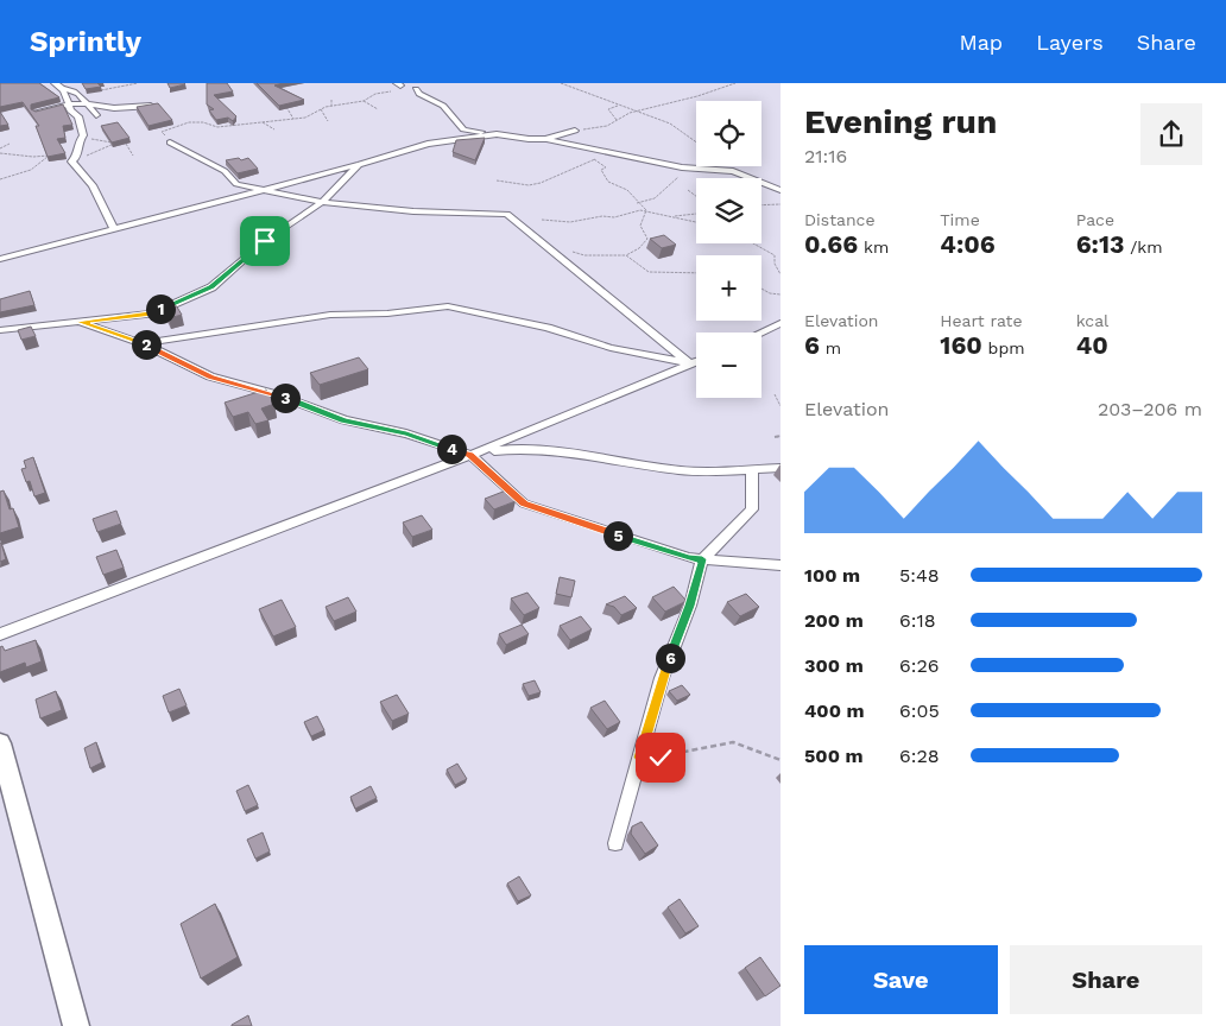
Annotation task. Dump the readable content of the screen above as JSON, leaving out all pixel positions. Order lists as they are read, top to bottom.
{
  "page": {
    "header": "Sprintly",
    "nav": ["Map", "Layers", "Share"],
    "heading": ["Evening run", "21:16"],
    "map_buttons": ["+", "−"],
    "stats": [
      ["Distance", "0.66 km"],
      ["Time", "4:06"],
      ["Pace", "6:13 /km"],
      ["Elevation", "6 m"],
      ["Heart rate", "160 bpm"],
      ["kcal", "40"]
    ],
    "pins": [
      "1",
      "2",
      "3",
      "4",
      "5",
      "6"
    ],
    "chart": ["Elevation", "203–206 m"],
    "list": [
      {
        "name": "100 m",
        "note": "5:48"
      },
      {
        "name": "200 m",
        "note": "6:18"
      },
      {
        "name": "300 m",
        "note": "6:26"
      },
      {
        "name": "400 m",
        "note": "6:05"
      },
      {
        "name": "500 m",
        "note": "6:28"
      }
    ],
    "buttons": ["Save", "Share"]
  }
}
